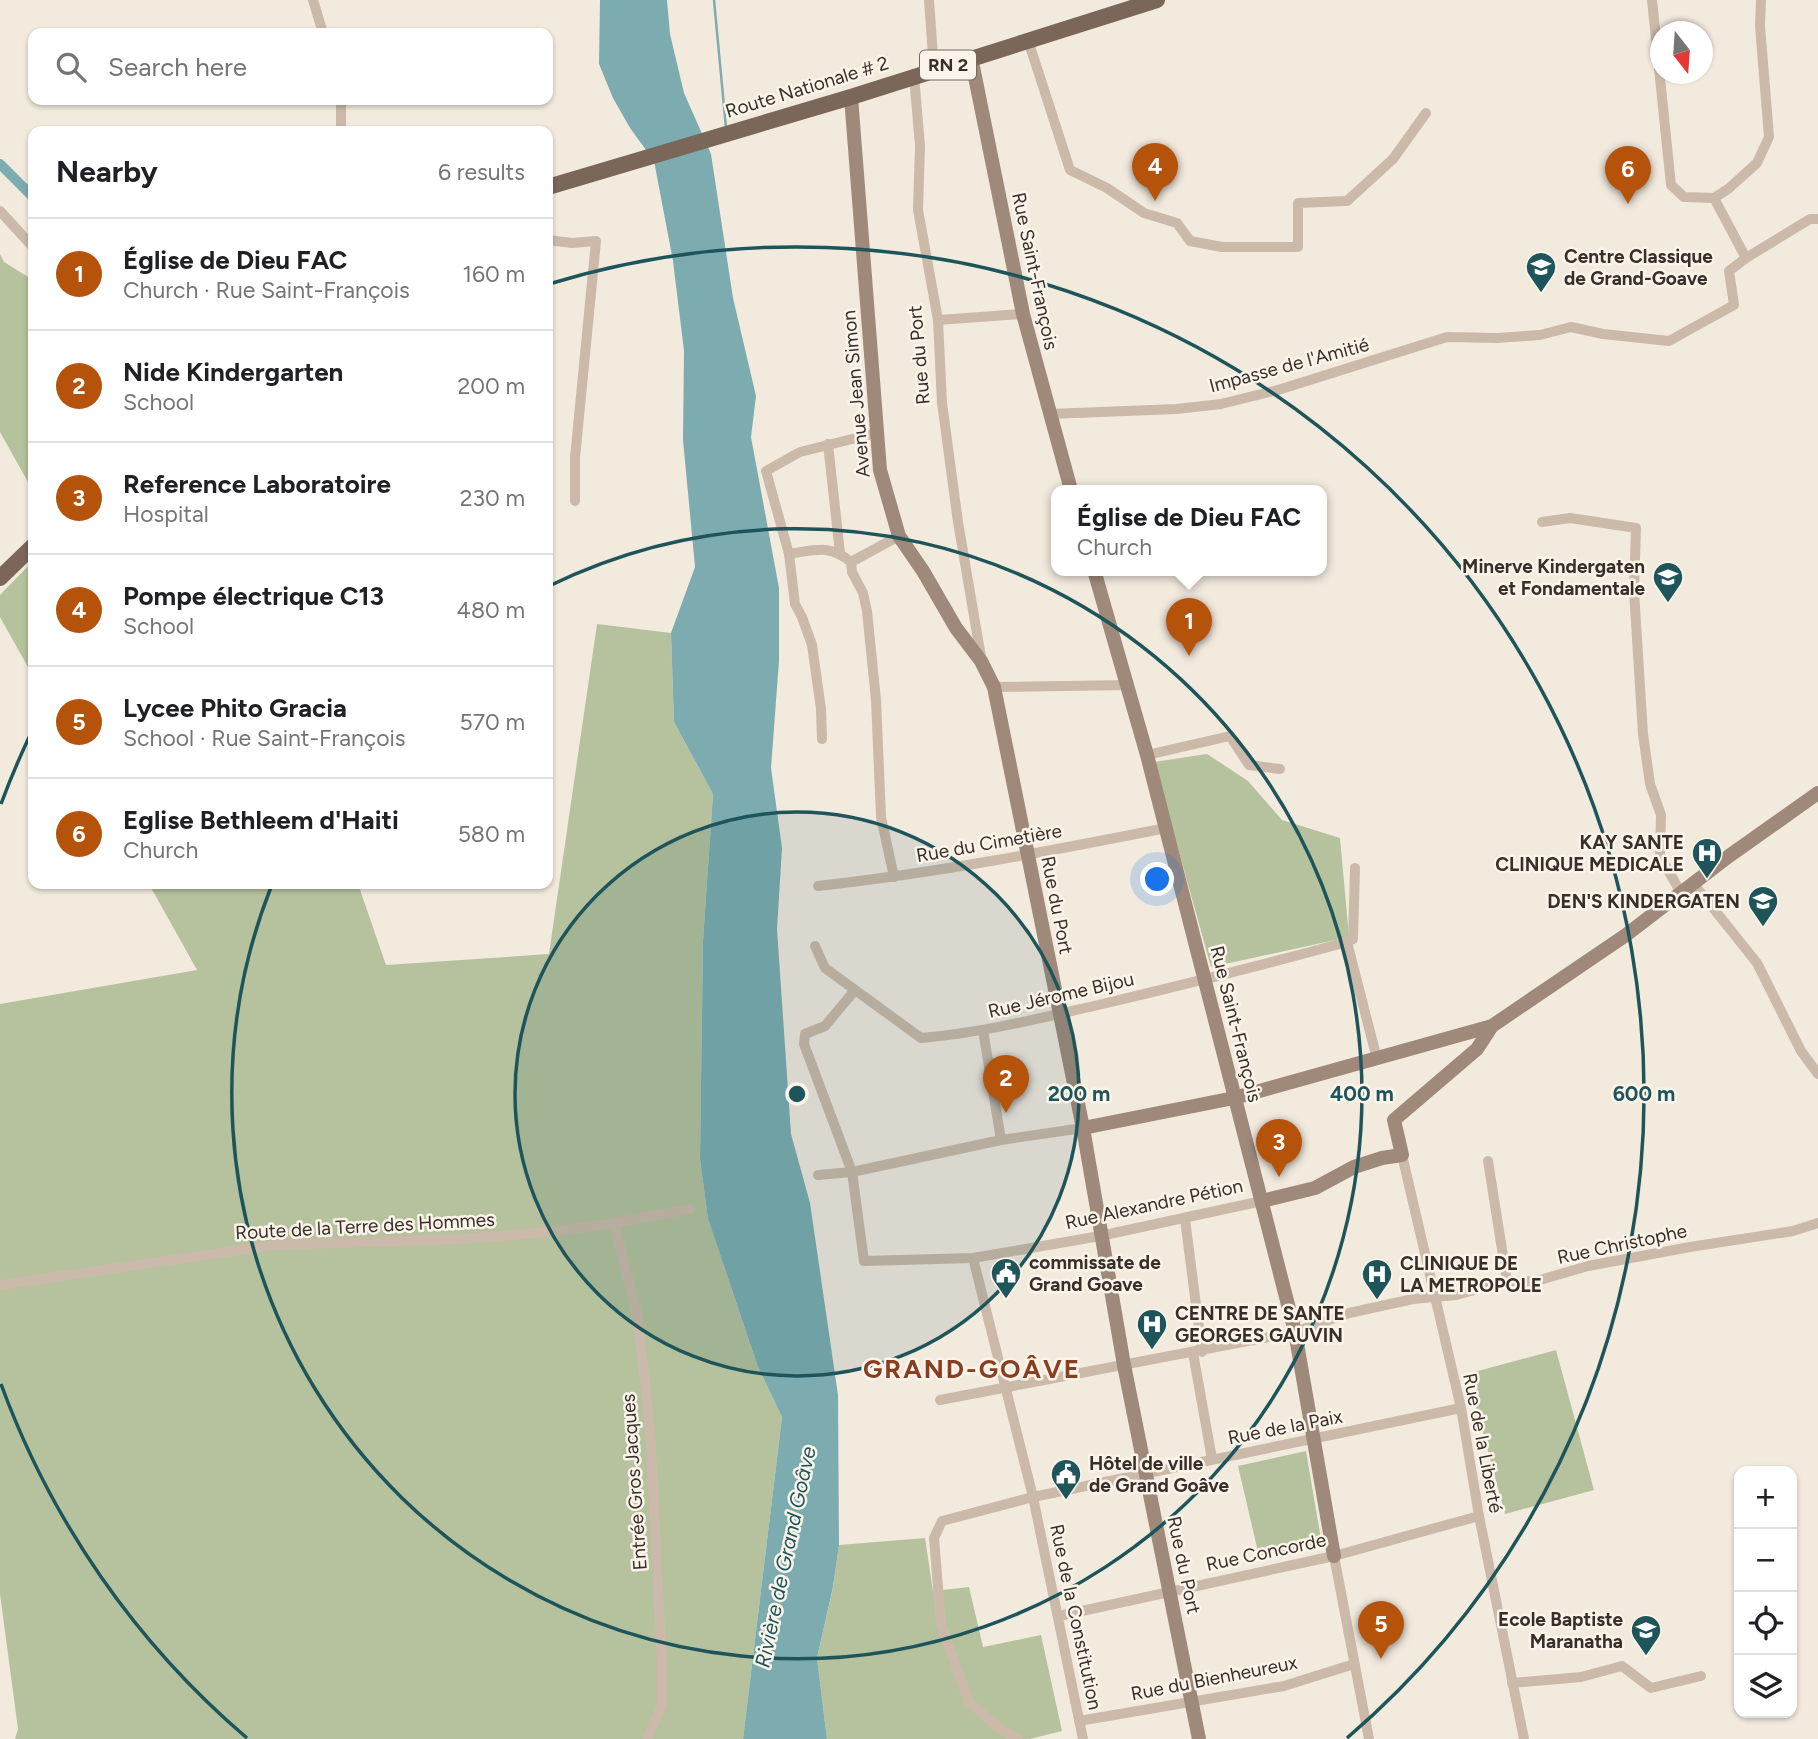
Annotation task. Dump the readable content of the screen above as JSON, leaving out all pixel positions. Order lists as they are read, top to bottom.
{
  "streets": {
    "main road": ["RN 2", "Route Nationale # 2"],
    "street": [
      "Rue Saint-François",
      "Rue du Port",
      "Impasse de l'Amitié",
      "Avenue Jean Simon",
      "Rue du Cimetière",
      "Rue Jérome Bijou",
      "Rue Alexandre Pétion",
      "Route de la Terre des Hommes",
      "Rue Christophe",
      "Rue de la Paix",
      "Rue de la Liberté",
      "Entrée Gros Jacques",
      "Rue Concorde",
      "Rue de la Constitution",
      "Rue du Bienheureux"
    ]
  },
  "crossings": [
    ["Route Nationale # 2", "Rue Saint-François"],
    ["Route Nationale # 2", "Rue du Port"],
    ["Route Nationale # 2", "Avenue Jean Simon"],
    ["Rue Saint-François", "Impasse de l'Amitié"],
    ["Rue Saint-François", "Rue du Cimetière"],
    ["Rue Saint-François", "Rue Jérome Bijou"],
    ["Rue Saint-François", "Rue Alexandre Pétion"],
    ["Rue Saint-François", "Rue Christophe"],
    ["Rue Saint-François", "Rue de la Paix"],
    ["Rue Saint-François", "Rue Concorde"],
    ["Rue Saint-François", "Rue du Bienheureux"],
    ["Rue du Port", "Avenue Jean Simon"],
    ["Rue du Port", "Rue du Cimetière"],
    ["Rue du Port", "Rue Jérome Bijou"],
    ["Rue du Port", "Rue Alexandre Pétion"],
    ["Rue du Port", "Rue Christophe"],
    ["Rue du Port", "Rue de la Paix"],
    ["Rue du Port", "Rue Concorde"],
    ["Rue du Port", "Rue du Bienheureux"],
    ["Rue Alexandre Pétion", "Rue de la Liberté"],
    ["Rue Alexandre Pétion", "Rue de la Constitution"],
    ["Route de la Terre des Hommes", "Entrée Gros Jacques"],
    ["Rue Christophe", "Rue de la Liberté"],
    ["Rue Christophe", "Rue de la Constitution"],
    ["Rue de la Paix", "Rue de la Liberté"],
    ["Rue de la Paix", "Rue de la Constitution"],
    ["Rue de la Liberté", "Rue Concorde"],
    ["Rue Concorde", "Rue de la Constitution"],
    ["Rue de la Constitution", "Rue du Bienheureux"]
  ],
  "districts": ["GRAND-GOÂVE"],
  "water": ["Rivière de Grand Goâve"],
  "places": {
    "school or university": [
      "Centre Classique de Grand-Goave",
      "Minerve Kindergaten et Fondamentale",
      "DEN'S KINDERGATEN",
      "Ecole Baptiste Maranatha"
    ],
    "hospital": ["KAY SANTE CLINIQUE MEDICALE", "CLINIQUE DE LA METROPOLE", "CENTRE DE SANTE GEORGES GAUVIN"],
    "public building": ["commissate de Grand Goave", "Hôtel de ville de Grand Goâve"]
  },
  "north": "bottom",
  "page": {
    "search": "Search here",
    "heading": ["Nearby", "6 results"],
    "pins": [
      "4",
      "6",
      "1",
      "2",
      "3",
      "5"
    ],
    "list": [
      {
        "mark": "1",
        "name": "Église de Dieu FAC",
        "note": "Church · Rue Saint-François",
        "value": "160 m"
      },
      {
        "mark": "2",
        "name": "Nide Kindergarten",
        "note": "School",
        "value": "200 m"
      },
      {
        "mark": "3",
        "name": "Reference Laboratoire",
        "note": "Hospital",
        "value": "230 m"
      },
      {
        "mark": "4",
        "name": "Pompe électrique C13",
        "note": "School",
        "value": "480 m"
      },
      {
        "mark": "5",
        "name": "Lycee Phito Gracia",
        "note": "School · Rue Saint-François",
        "value": "570 m"
      },
      {
        "mark": "6",
        "name": "Eglise Bethleem d'Haiti",
        "note": "Church",
        "value": "580 m"
      }
    ],
    "popup": ["Église de Dieu FAC", "Church"],
    "map_buttons": ["+", "−"]
  },
  "rings": ["200 m", "400 m", "600 m"]
}
